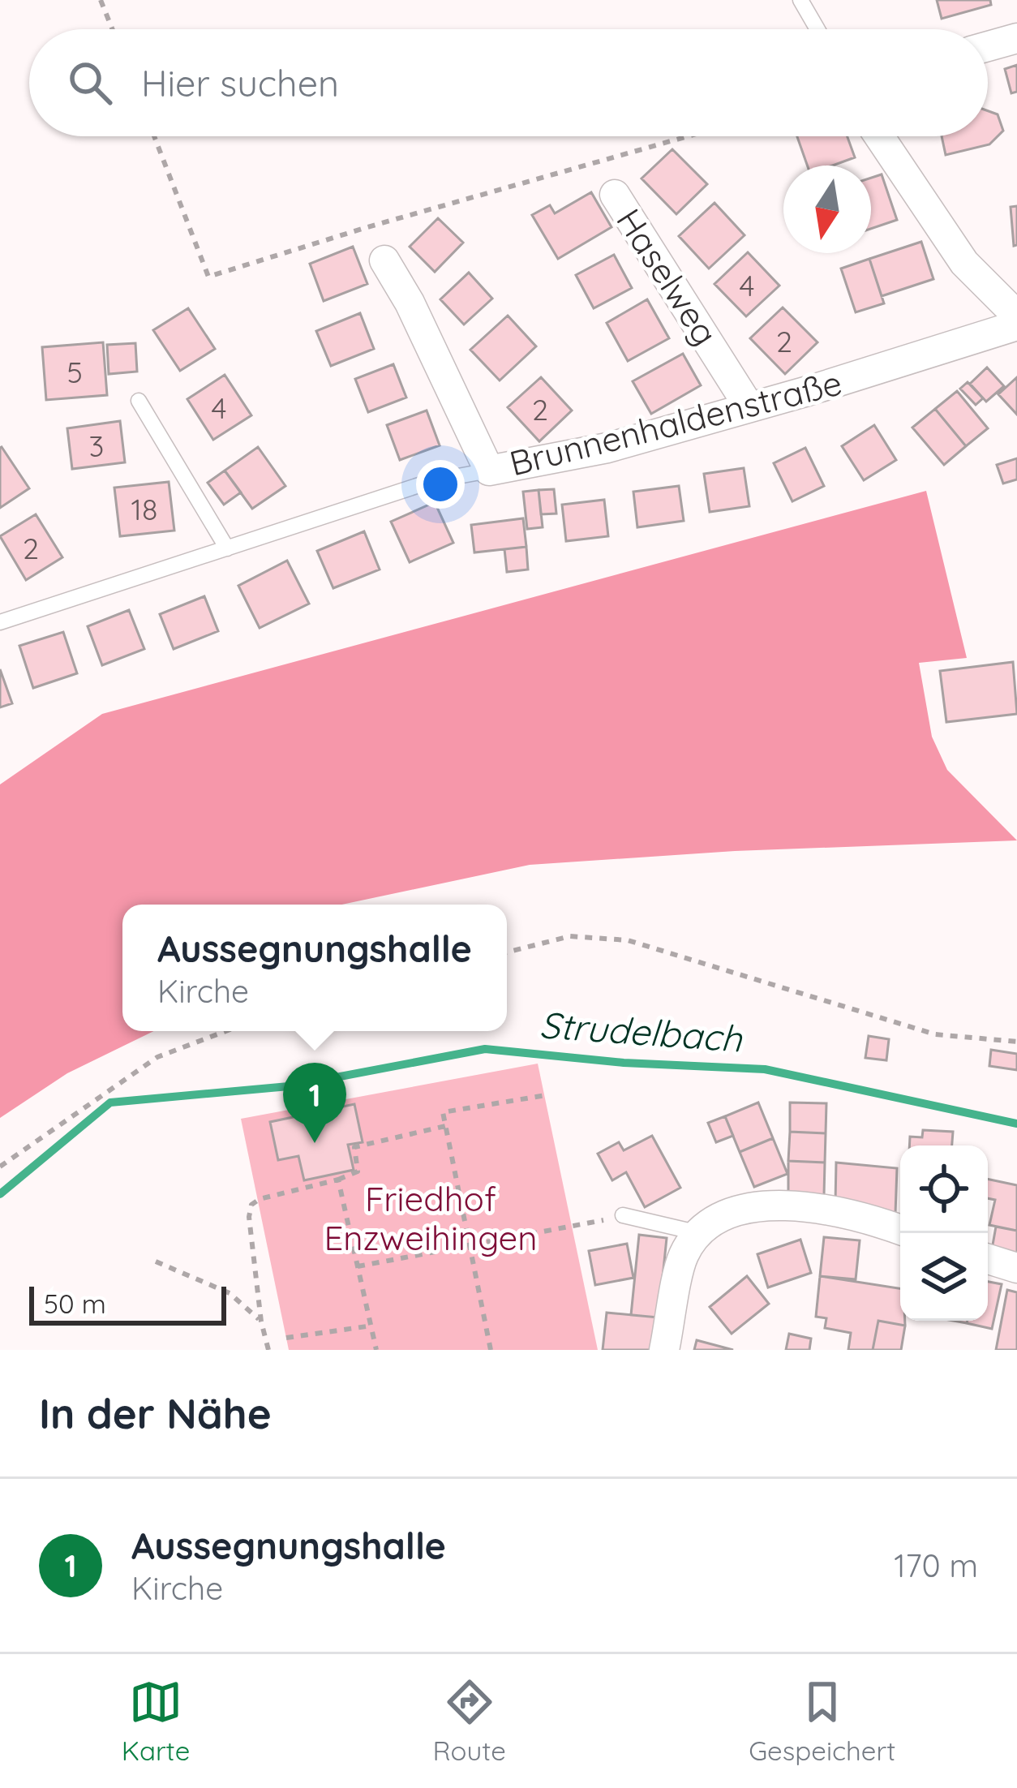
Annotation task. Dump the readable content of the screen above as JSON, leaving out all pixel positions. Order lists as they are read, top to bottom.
{
  "streets": {
    "street": ["Haselweg", "Brunnenhaldenstraße"]
  },
  "crossings": [
    ["Haselweg", "Brunnenhaldenstraße"]
  ],
  "water": ["Strudelbach"],
  "parks": ["Friedhof Enzweihingen"],
  "house_numbers": [
    "4",
    "2",
    "5",
    "4",
    "2",
    "3",
    "18",
    "2"
  ],
  "scale_bar": "50 m",
  "north": "bottom",
  "page": {
    "search": "Hier suchen",
    "popup": ["Aussegnungshalle", "Kirche"],
    "pins": "1",
    "scale": "50 m",
    "heading": "In der Nähe",
    "list": [
      {
        "mark": "1",
        "name": "Aussegnungshalle",
        "note": "Kirche",
        "value": "170 m"
      }
    ],
    "nav": ["Karte", "Route", "Gespeichert"]
  }
}
